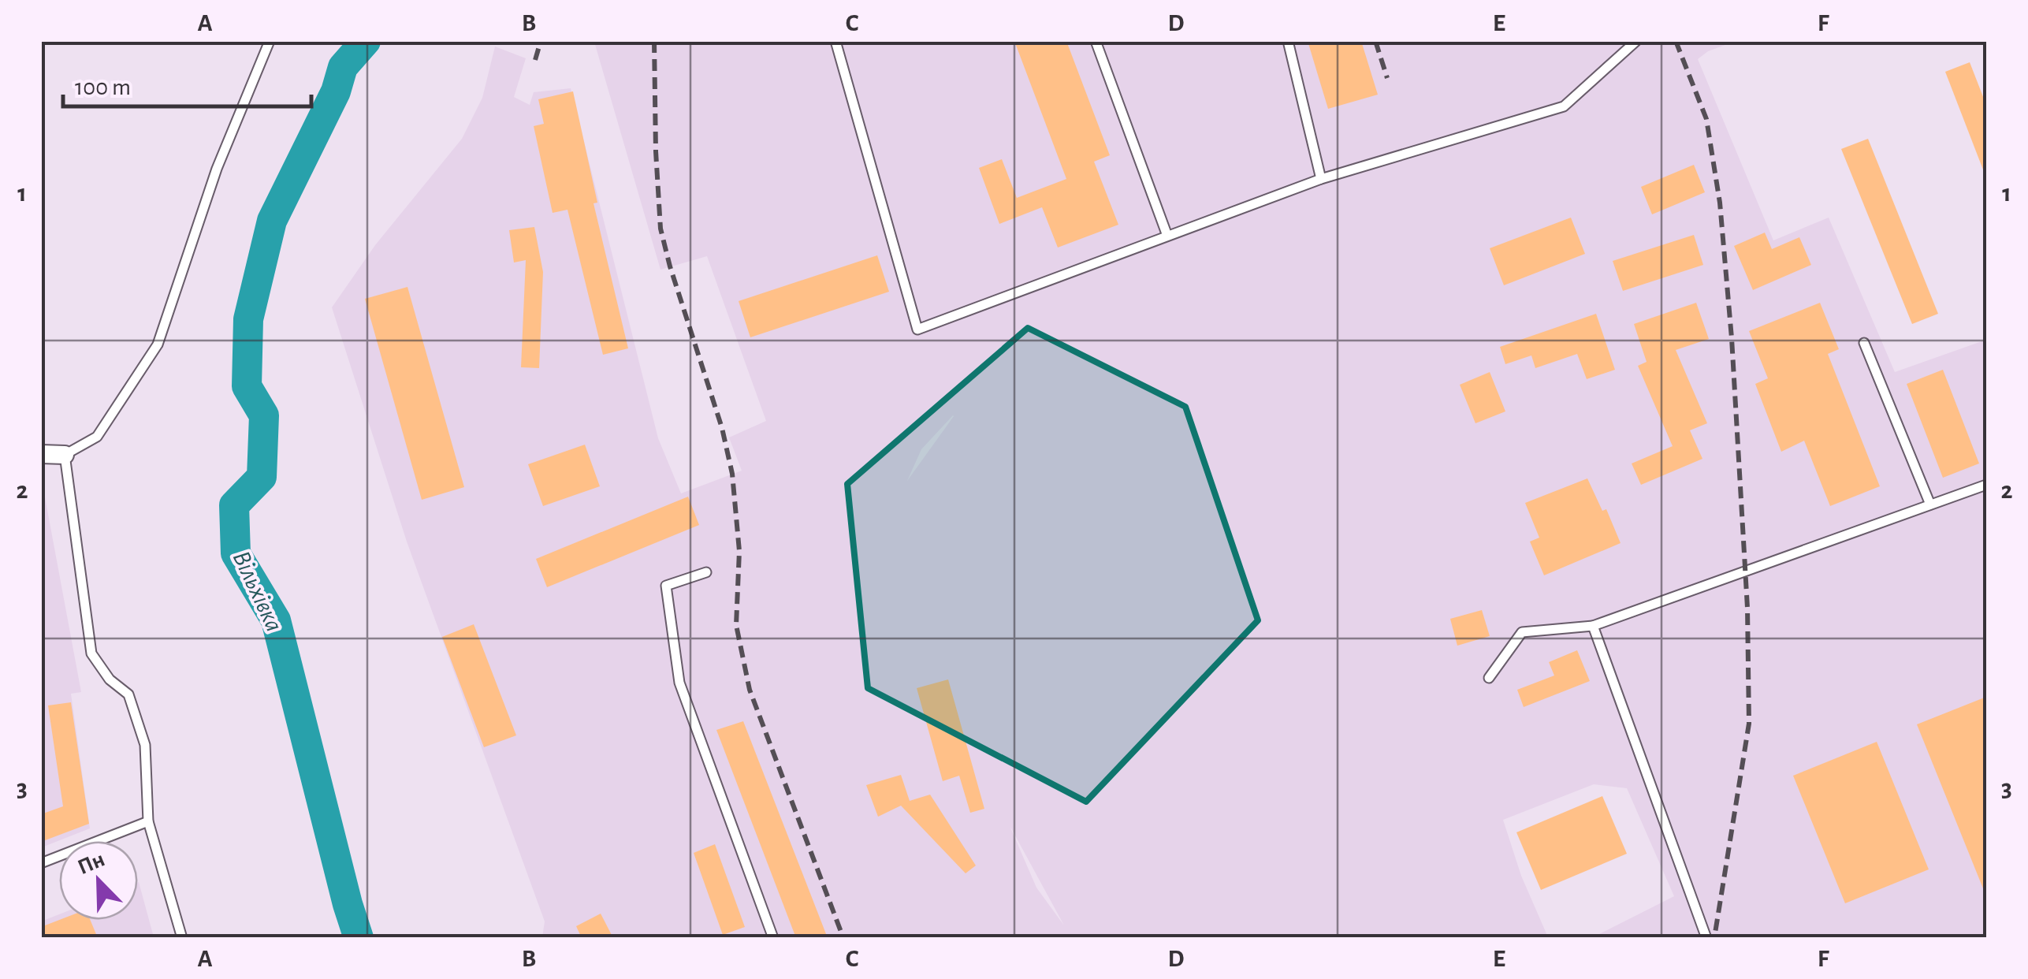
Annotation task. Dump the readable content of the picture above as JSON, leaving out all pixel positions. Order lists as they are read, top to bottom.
{
  "water": ["Вільхівка"],
  "scale_bar": "100 m",
  "north": "top left",
  "grid": {
    "columns": [
      "A",
      "B",
      "C",
      "D",
      "E",
      "F"
    ],
    "rows": ["1", "2", "3"]
  }
}
